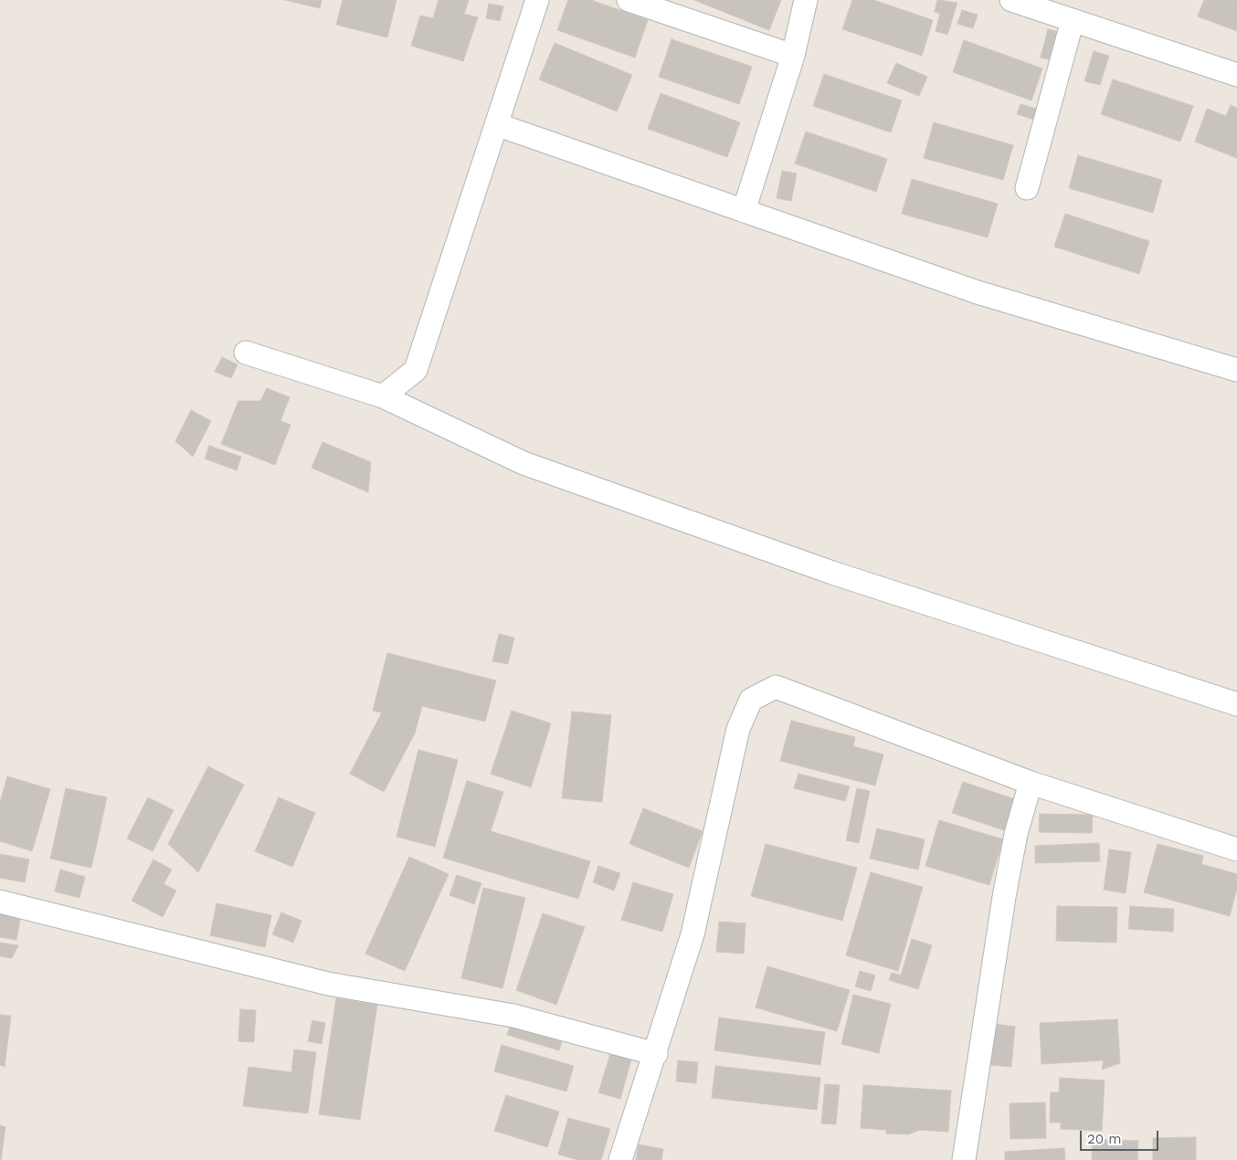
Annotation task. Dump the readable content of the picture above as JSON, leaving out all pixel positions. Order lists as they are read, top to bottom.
{
  "scale_bar": "20 m"
}
